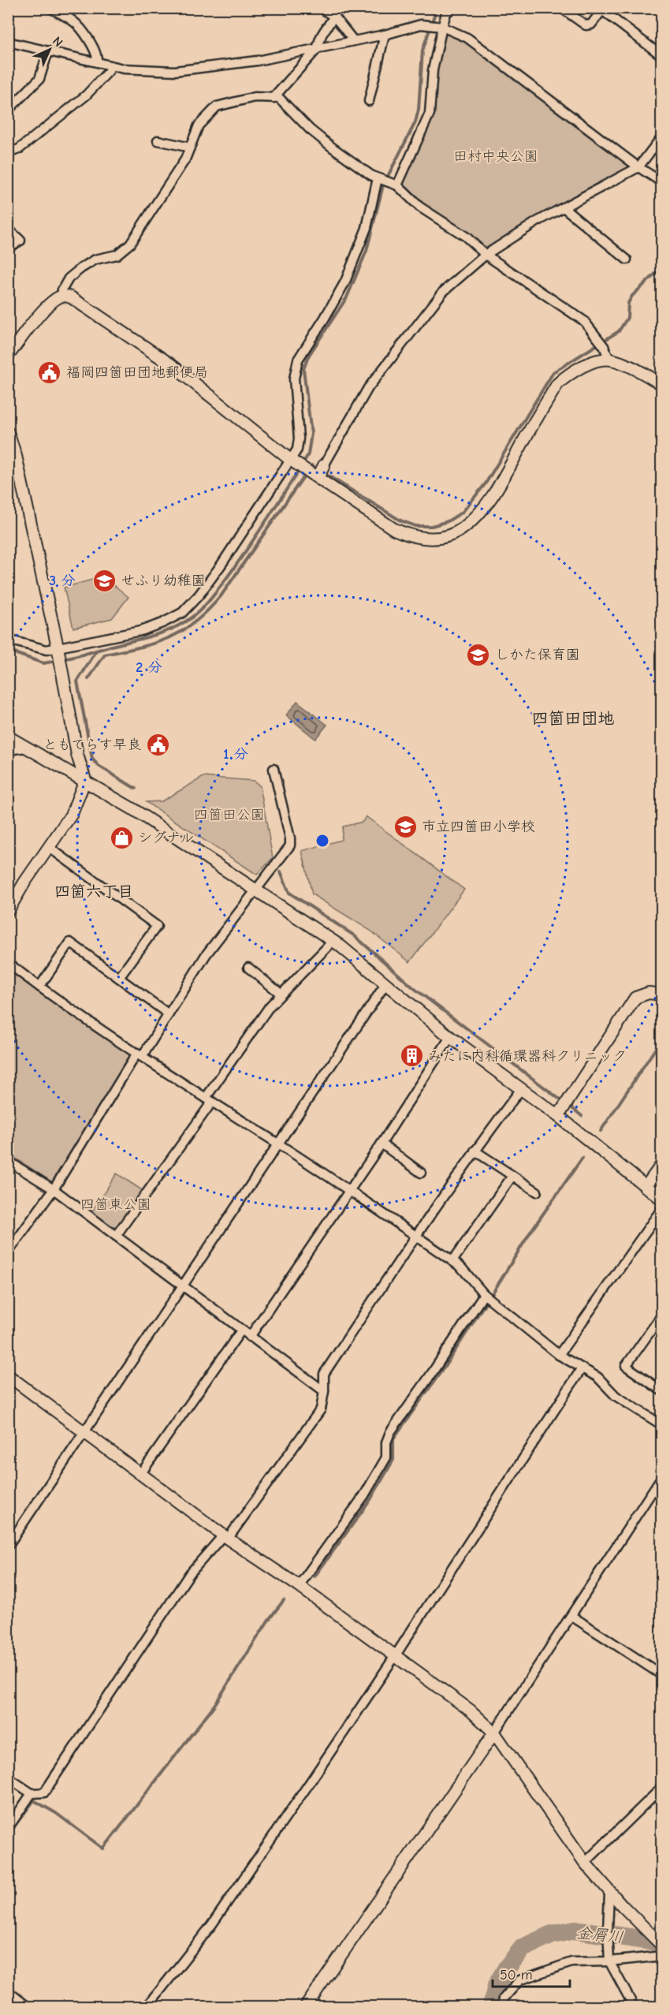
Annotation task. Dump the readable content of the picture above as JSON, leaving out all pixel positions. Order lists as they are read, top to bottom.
{
  "districts": ["四箇田団地", "四箇六丁目"],
  "water": ["金屑川"],
  "parks": ["田村中央公園", "四箇田公園", "四箇東公園"],
  "places": {
    "public building": ["福岡四箇田団地郵便局", "ともてらす早良"],
    "school or university": ["せふり幼稚園", "しかた保育園", "市立四箇田小学校"],
    "shop": ["シグナル"],
    "building": ["みたに内科循環器科クリニック"]
  },
  "scale_bar": "50 m",
  "north": "top right",
  "rings": ["3 分", "2 分", "1 分"]
}
